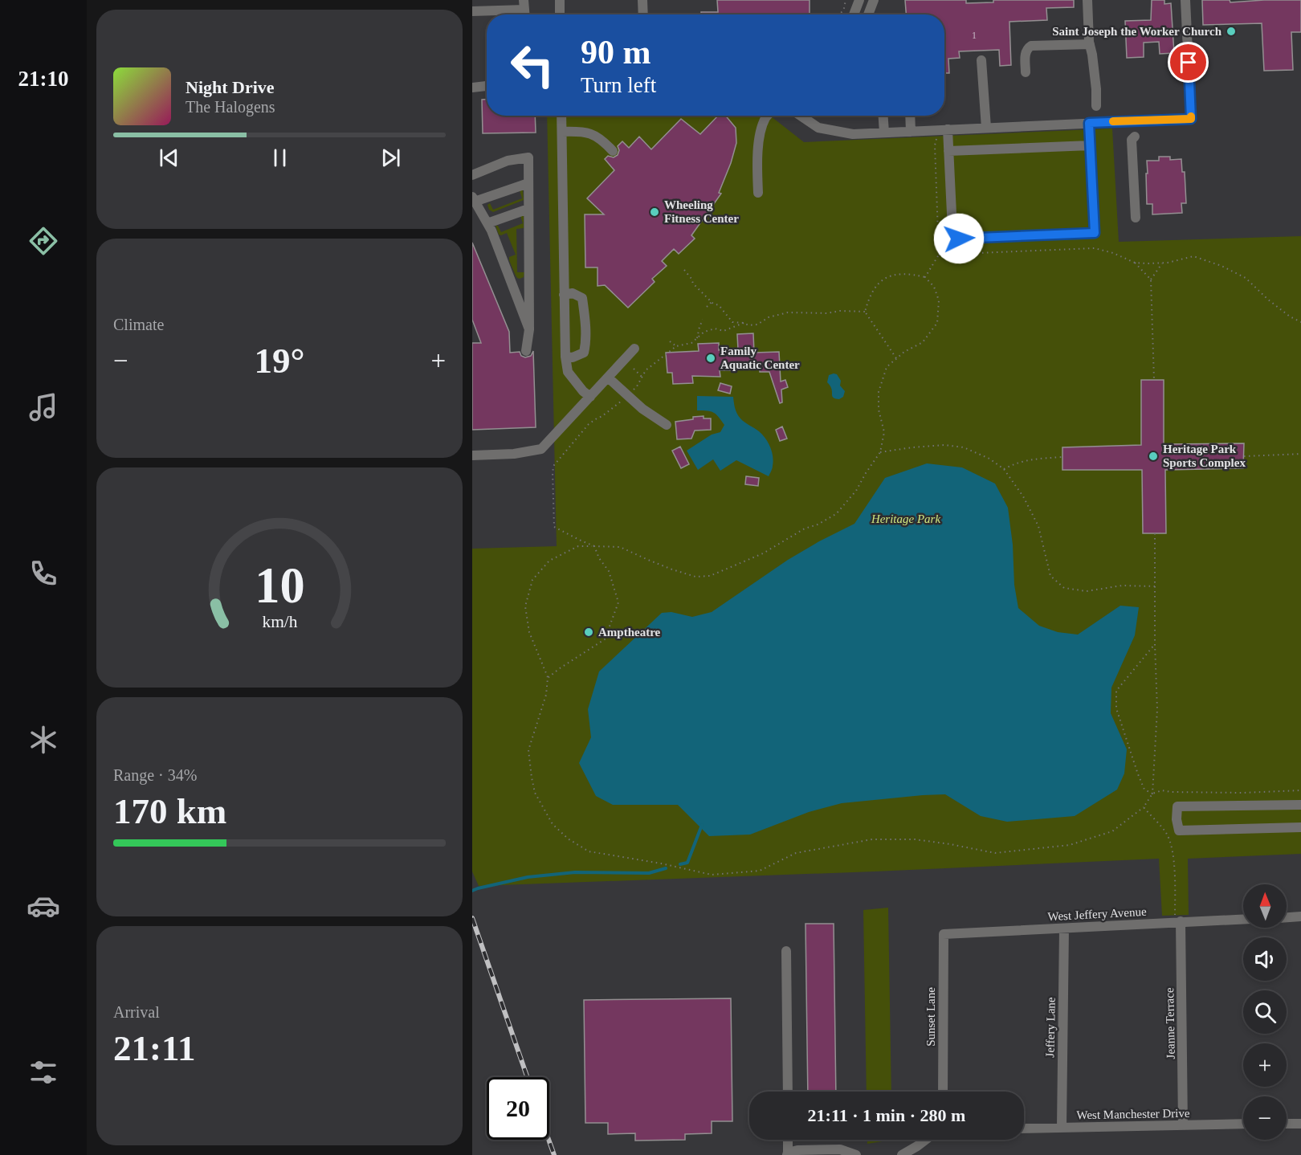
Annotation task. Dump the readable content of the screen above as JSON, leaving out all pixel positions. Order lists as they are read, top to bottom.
{
  "streets": {
    "street": [
      "West Jeffery Avenue",
      "Sunset Lane",
      "Jeanne Terrace",
      "Jeffery Lane",
      "West Manchester Drive"
    ]
  },
  "crossings": [
    ["West Jeffery Avenue", "Sunset Lane"],
    ["West Jeffery Avenue", "Jeanne Terrace"],
    ["West Jeffery Avenue", "Jeffery Lane"],
    ["Jeanne Terrace", "West Manchester Drive"],
    ["Jeffery Lane", "West Manchester Drive"]
  ],
  "parks": ["Heritage Park"],
  "places": [
    "Saint Joseph the Worker Church",
    "Wheeling Fitness Center",
    "Family Aquatic Center",
    "Heritage Park Sports Complex",
    "Amptheatre"
  ],
  "house_numbers": ["1"],
  "north": "top",
  "page": {
    "tabs": "21:10",
    "turn": ["90 m", "Turn left"],
    "song": ["Night Drive", "The Halogens"],
    "tile": [
      "Climate",
      ["Range · 34%", "170 km"],
      ["Arrival", "21:11"]
    ],
    "heat": ["−", "19°", "+"],
    "map_buttons": ["+", "−"],
    "limit": "20",
    "trip": "21:11 · 1 min · 280 m",
    "gauge": ["10", "km/h"]
  }
}
